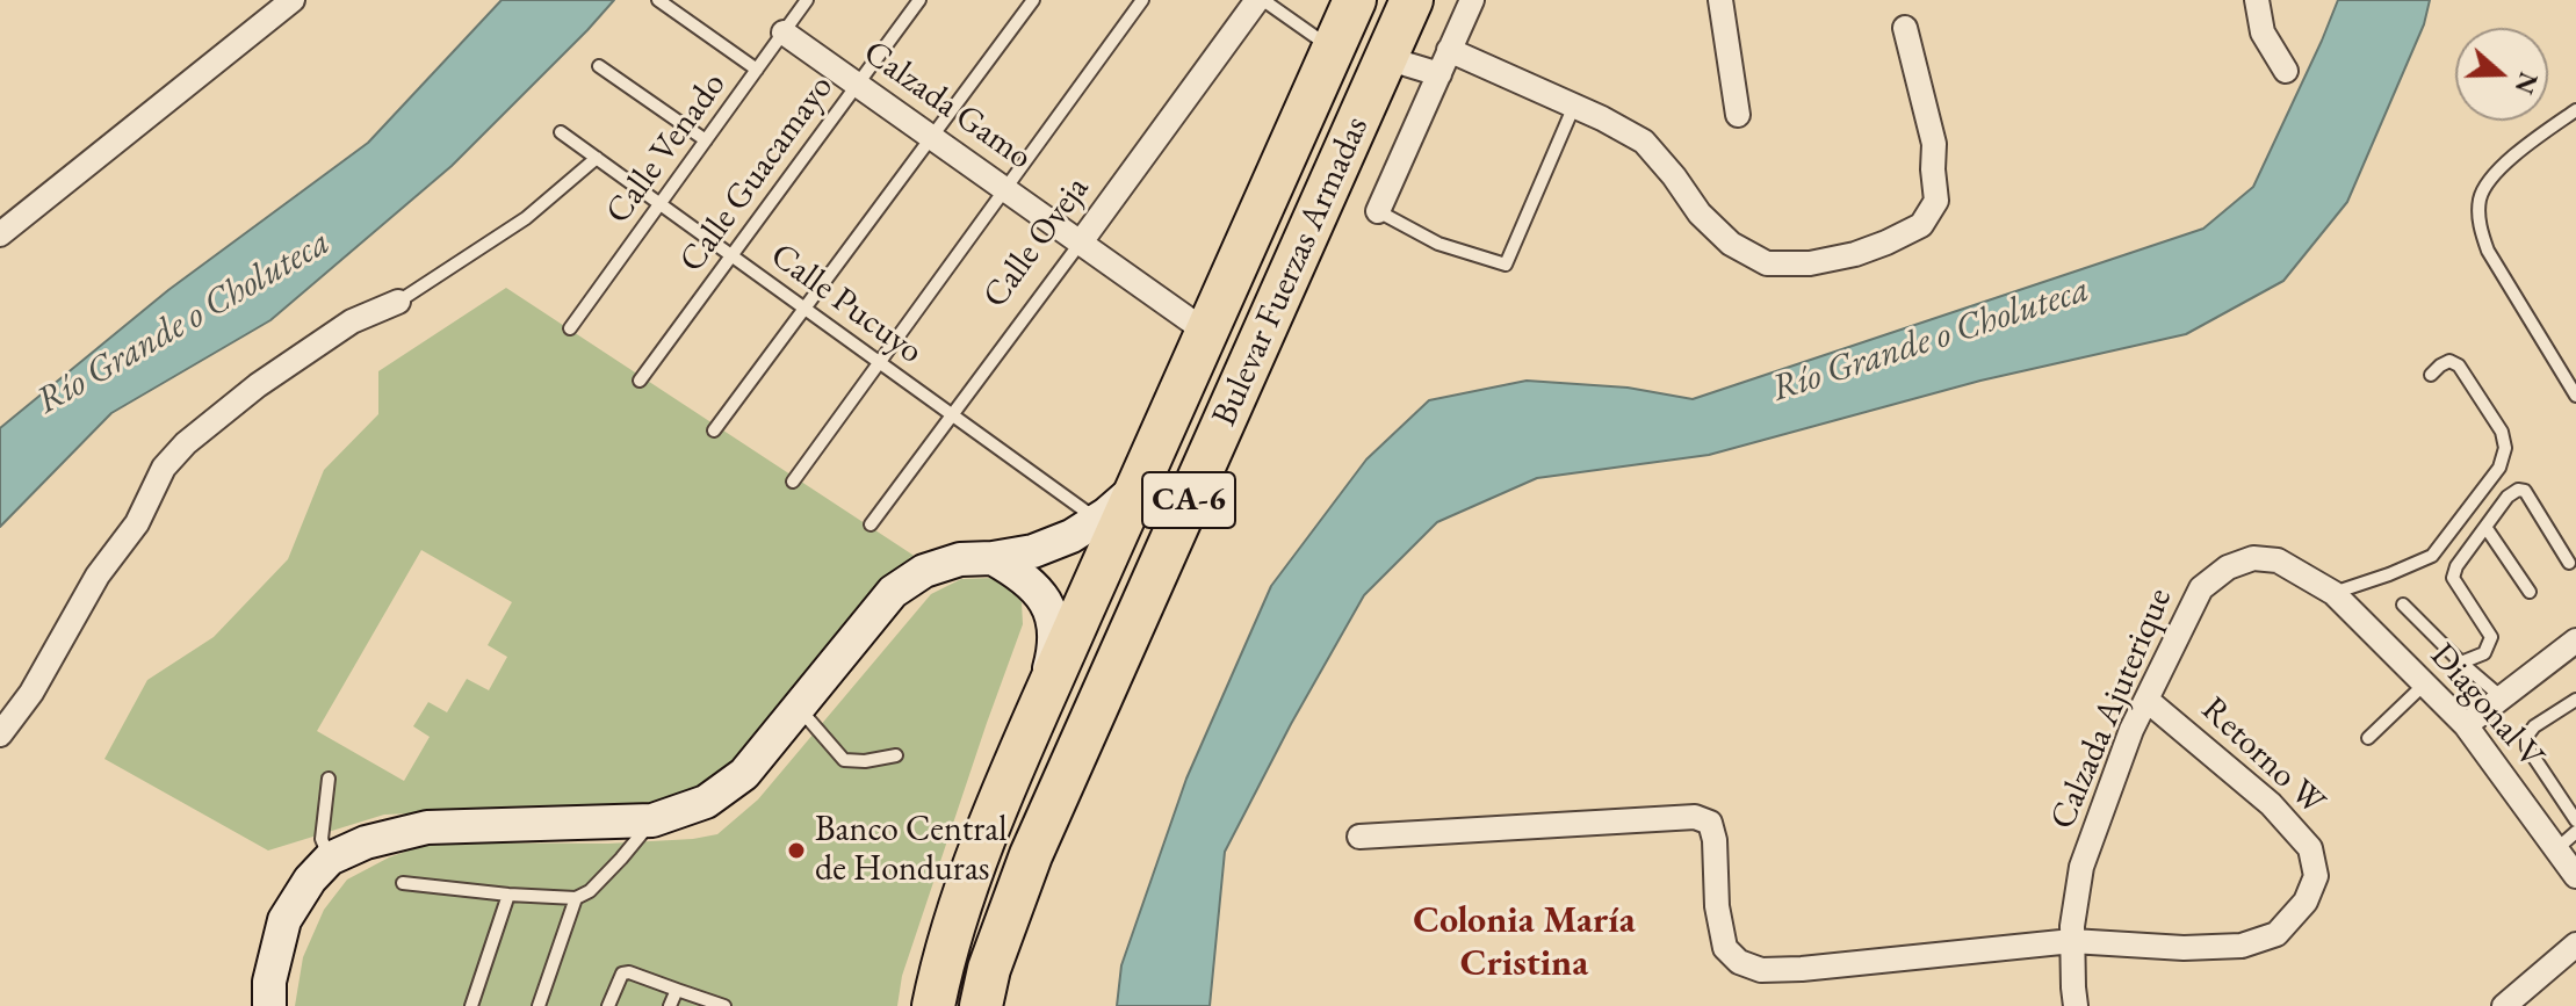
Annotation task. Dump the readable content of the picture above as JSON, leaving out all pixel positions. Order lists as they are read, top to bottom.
{
  "streets": {
    "highway": ["Bulevar Fuerzas Armadas", "CA-6"],
    "street": [
      "Calzada Gamo",
      "Calle Oveja",
      "Diagonal V",
      "Calzada Ajuterique",
      "Retorno W"
    ],
    "lane": ["Calle Venado", "Calle Guacamayo", "Calle Pucuyo"]
  },
  "crossings": [
    ["Calzada Gamo", "Calle Venado"],
    ["Calzada Gamo", "Calle Guacamayo"],
    ["Calzada Gamo", "Calle Oveja"],
    ["Calzada Gamo", "Bulevar Fuerzas Armadas"],
    ["Calle Venado", "Calle Pucuyo"],
    ["Calle Guacamayo", "Calle Pucuyo"],
    ["Calle Oveja", "Calle Pucuyo"],
    ["Diagonal V", "Calzada Ajuterique"],
    ["Calzada Ajuterique", "Retorno W"]
  ],
  "districts": ["Colonia María Cristina"],
  "water": ["Río Grande o Choluteca"],
  "places": ["Banco Central de Honduras"],
  "north": "right"
}
